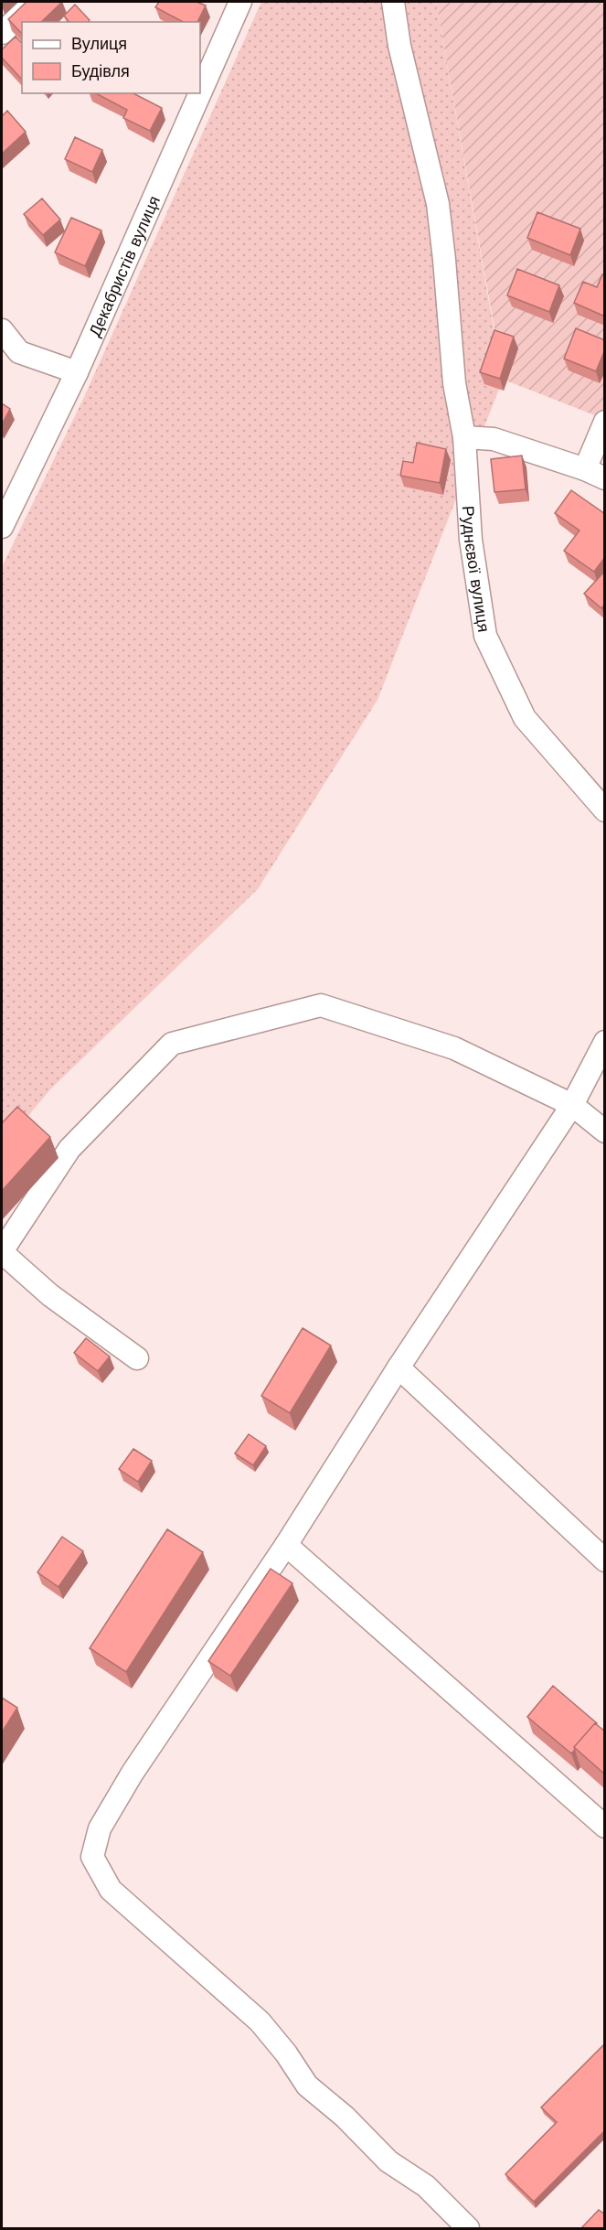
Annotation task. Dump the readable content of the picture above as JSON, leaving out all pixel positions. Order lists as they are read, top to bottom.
{
  "streets": {
    "street": ["Декабристів вулиця", "Руднєвої вулиця"]
  },
  "legend": ["Вулиця", "Будівля"]
}
